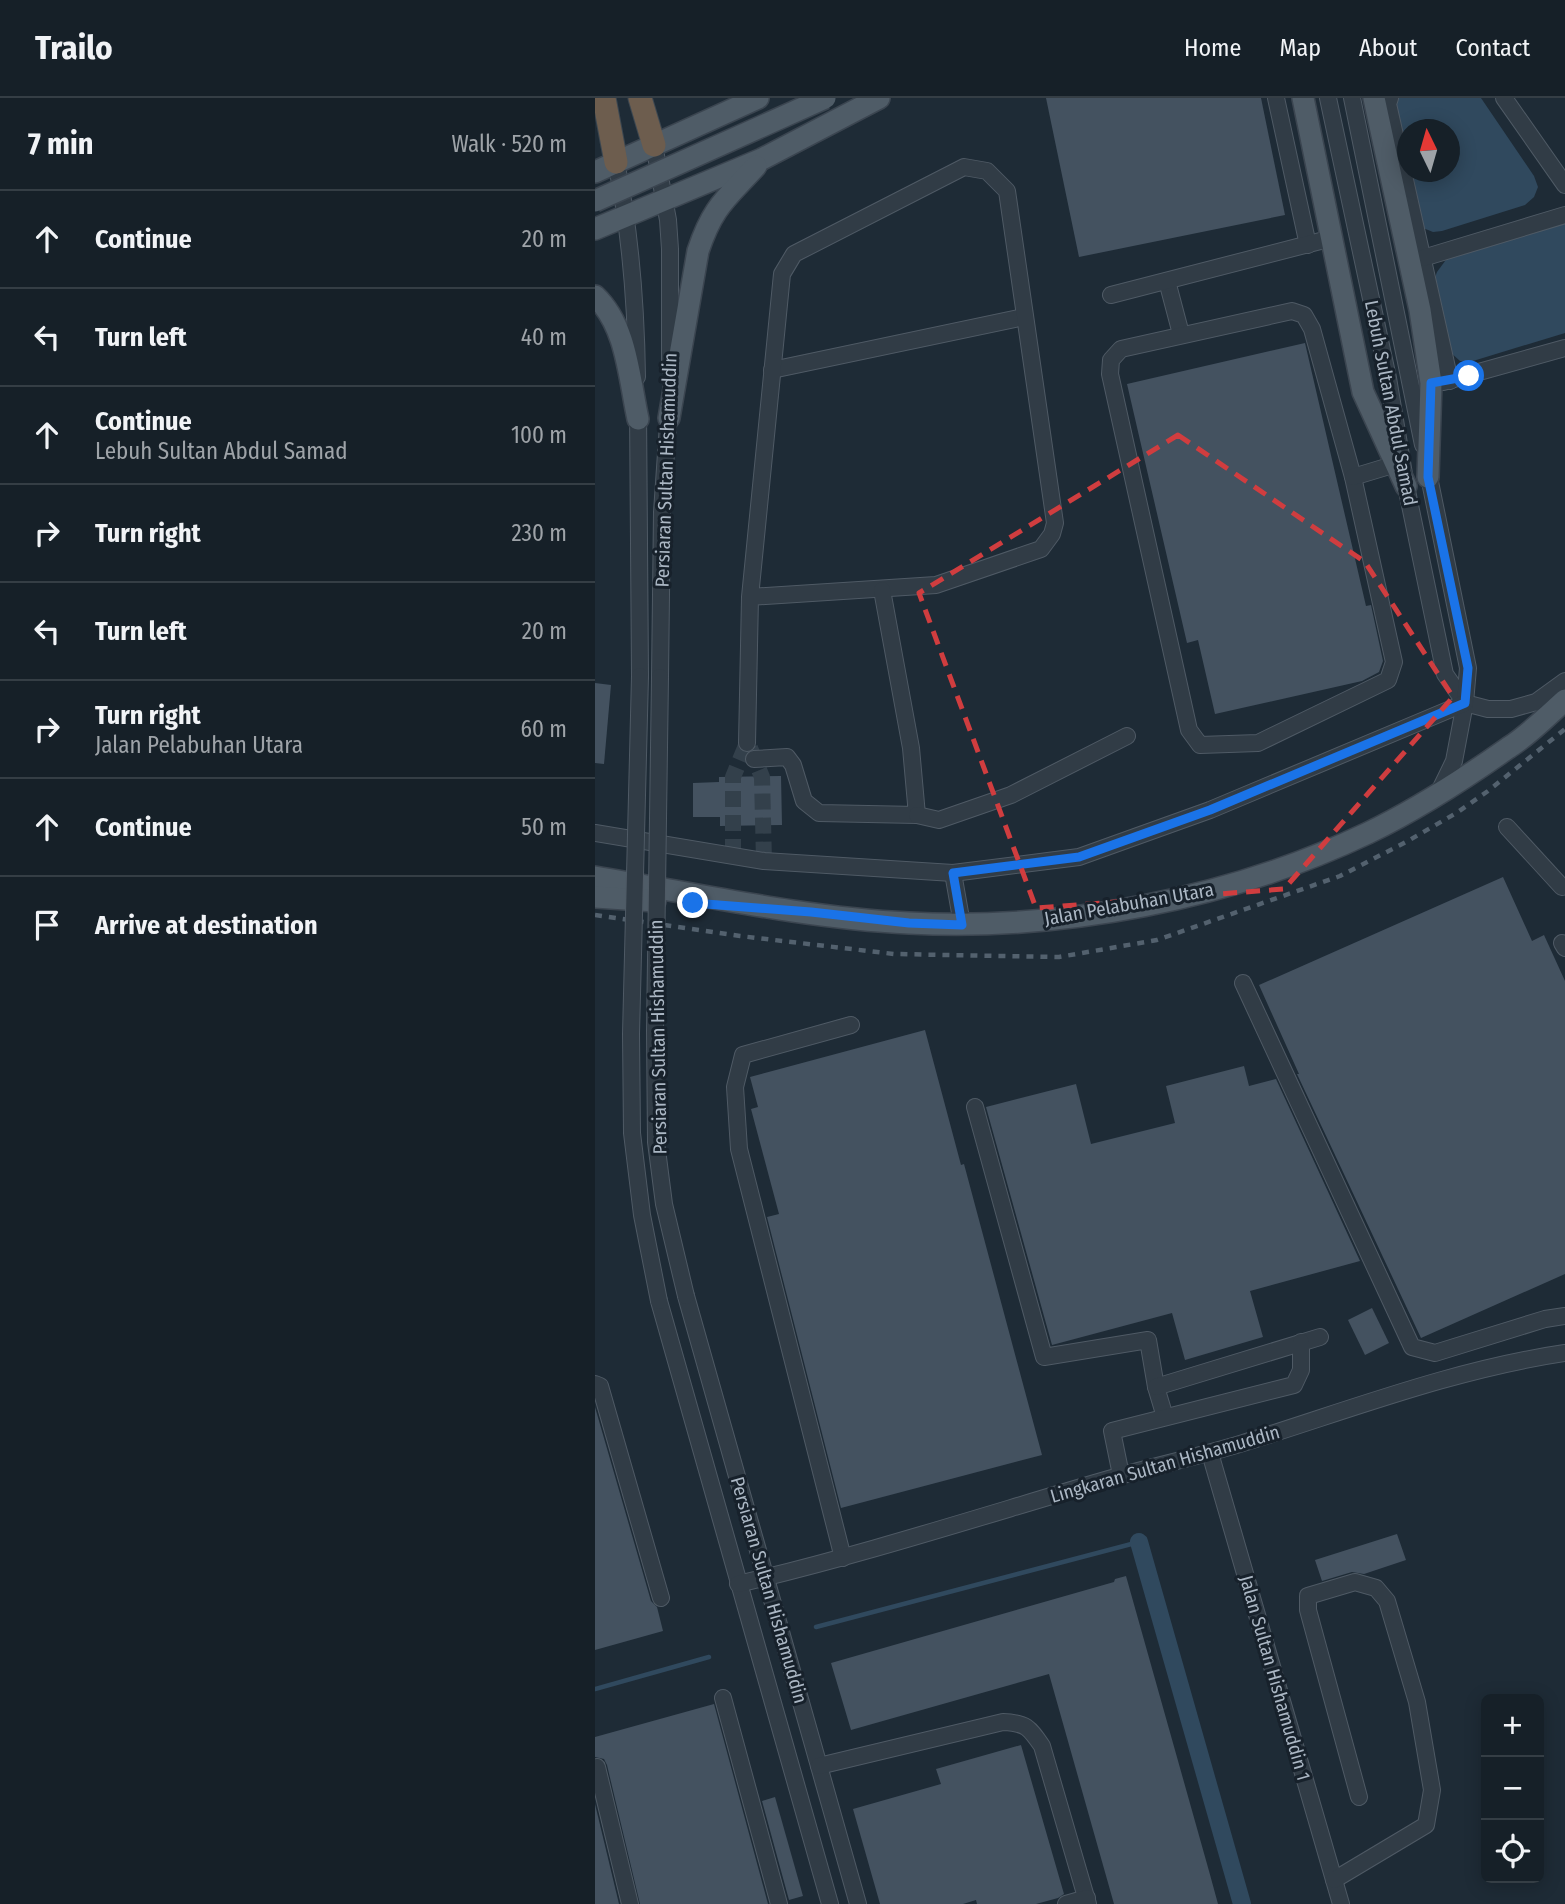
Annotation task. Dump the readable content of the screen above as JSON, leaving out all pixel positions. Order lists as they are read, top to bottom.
{
  "streets": {
    "main road": ["Jalan Pelabuhan Utara"],
    "street": [
      "Lebuh Sultan Abdul Samad",
      "Persiaran Sultan Hishamuddin",
      "Lingkaran Sultan Hishamuddin",
      "Jalan Sultan Hishamuddin 1"
    ]
  },
  "crossings": [
    ["Lebuh Sultan Abdul Samad", "Jalan Pelabuhan Utara"],
    ["Persiaran Sultan Hishamuddin", "Lingkaran Sultan Hishamuddin"],
    ["Lingkaran Sultan Hishamuddin", "Jalan Sultan Hishamuddin 1"]
  ],
  "north": "top",
  "page": {
    "header": "Trailo",
    "nav": [
      "Home",
      "Map",
      "About",
      "Contact"
    ],
    "heading": ["7 min", "Walk · 520 m"],
    "list": [
      ["Continue", "20 m"],
      ["Turn left", "40 m"],
      ["Continue", "Lebuh Sultan Abdul Samad", "100 m"],
      ["Turn right", "230 m"],
      ["Turn left", "20 m"],
      ["Turn right", "Jalan Pelabuhan Utara", "60 m"],
      ["Continue", "50 m"],
      "Arrive at destination"
    ],
    "map_buttons": ["+", "−"]
  }
}
